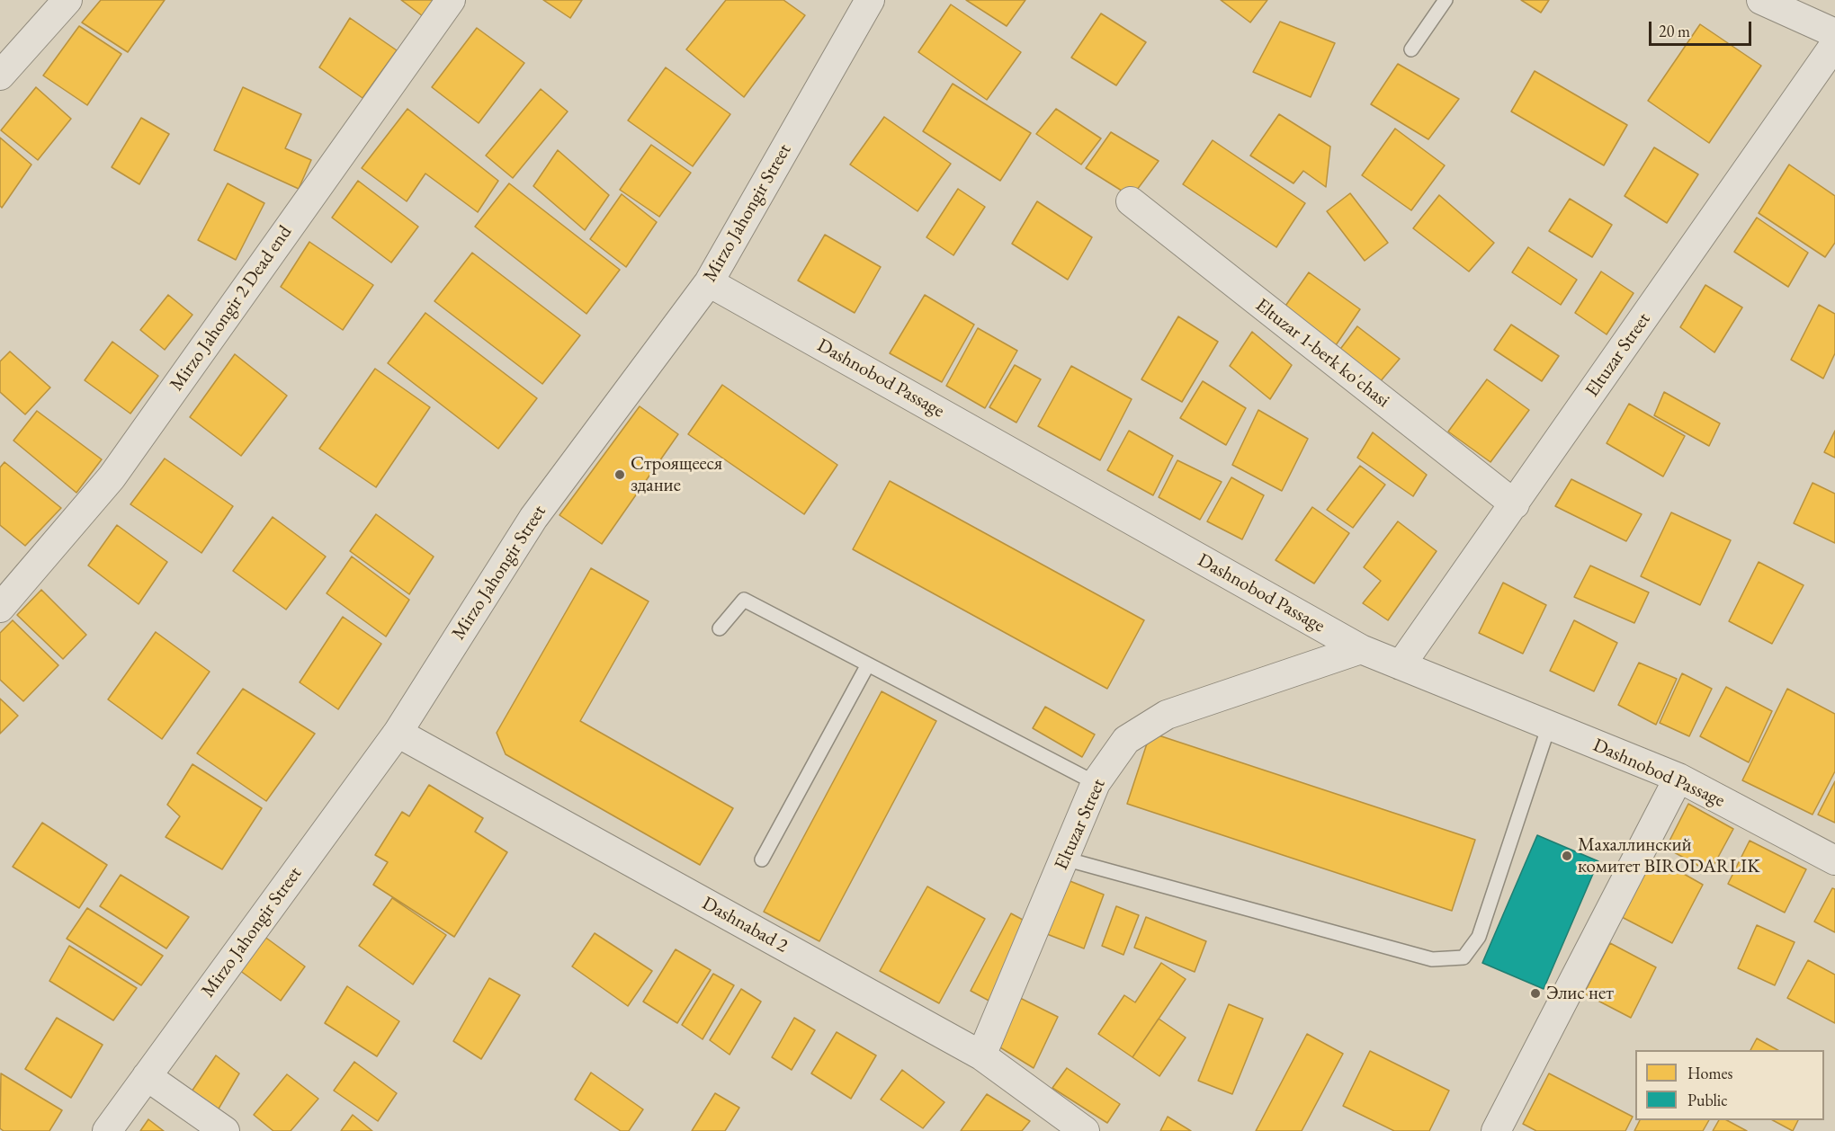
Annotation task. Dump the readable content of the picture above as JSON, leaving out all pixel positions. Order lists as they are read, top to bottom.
{
  "streets": {
    "street": [
      "Mirzo Jahongir Street",
      "Mirzo Jahongir 2 Dead end",
      "Eltuzar 1-berk ko'chasi",
      "Eltuzar Street",
      "Dashnobod Passage",
      "Dashnabad 2"
    ]
  },
  "crossings": [
    ["Mirzo Jahongir Street", "Dashnobod Passage"],
    ["Mirzo Jahongir Street", "Dashnabad 2"],
    ["Eltuzar 1-berk ko'chasi", "Eltuzar Street"],
    ["Eltuzar Street", "Dashnobod Passage"],
    ["Eltuzar Street", "Dashnabad 2"]
  ],
  "places": ["Строящееся здание", "Махаллинский комитет BIRODARLIK", "Элис нет"],
  "legend": ["Homes", "Public"],
  "scale_bar": "20 m"
}
